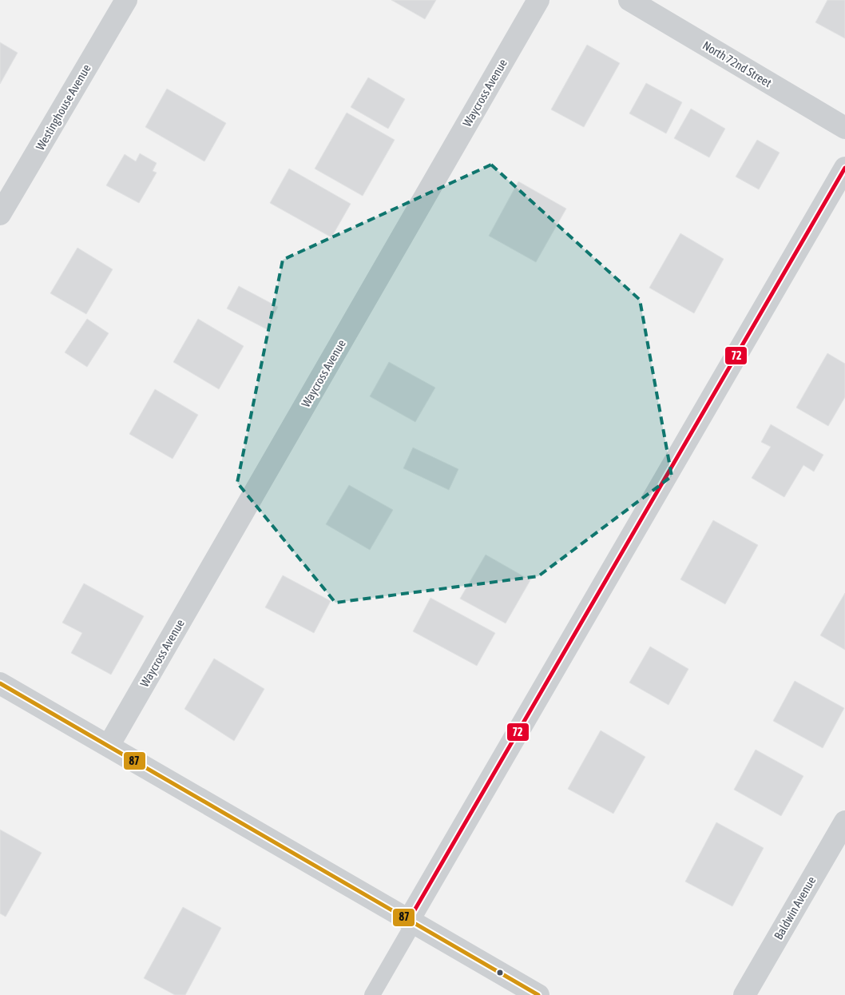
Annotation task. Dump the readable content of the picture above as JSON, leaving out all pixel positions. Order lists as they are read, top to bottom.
{
  "streets": {
    "street": [
      "North 72nd Street",
      "Waycross Avenue",
      "Westinghouse Avenue",
      "Baldwin Avenue"
    ]
  },
  "lines": ["transit line 72", "transit line 87"]
}
